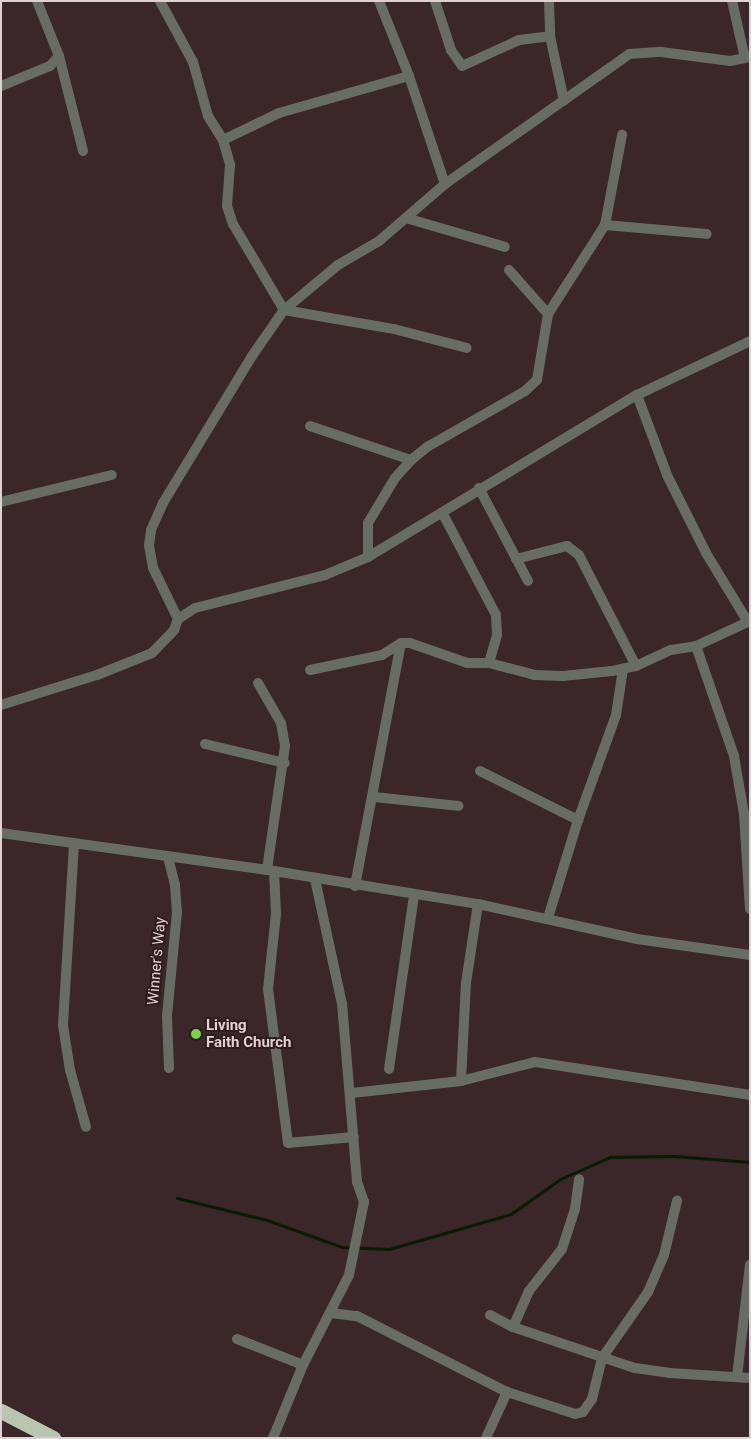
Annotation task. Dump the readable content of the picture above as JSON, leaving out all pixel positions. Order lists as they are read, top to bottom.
{
  "streets": {
    "street": ["Winner's Way"]
  },
  "places": ["Living Faith Church"]
}
